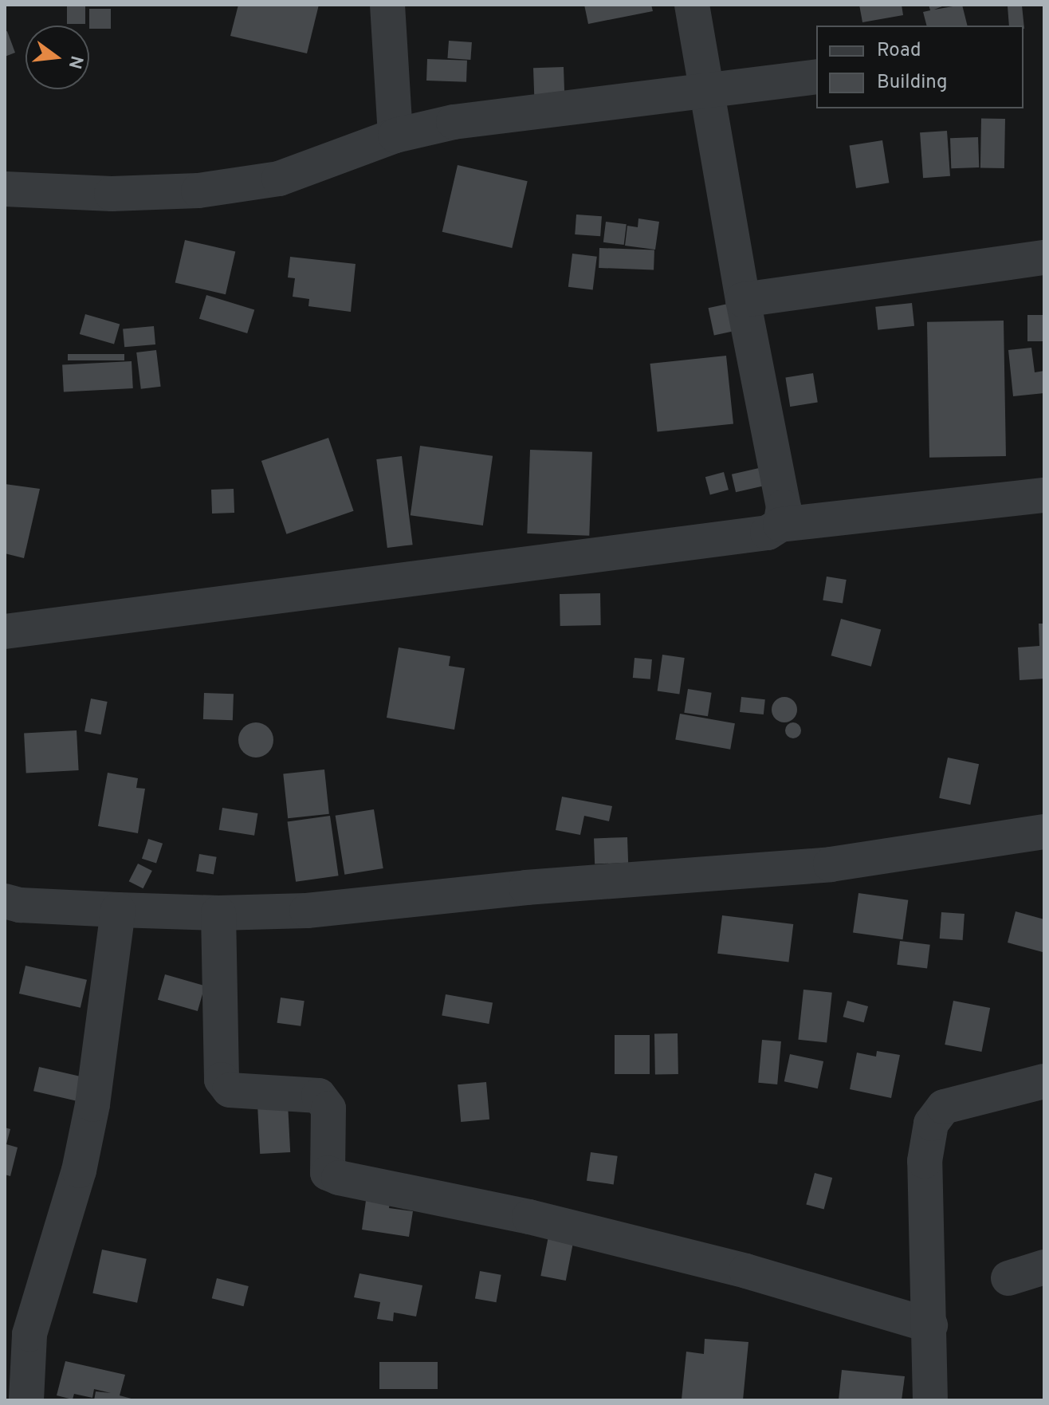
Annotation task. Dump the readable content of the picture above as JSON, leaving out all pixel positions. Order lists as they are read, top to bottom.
{
  "legend": ["Road", "Building"],
  "north": "right"
}
